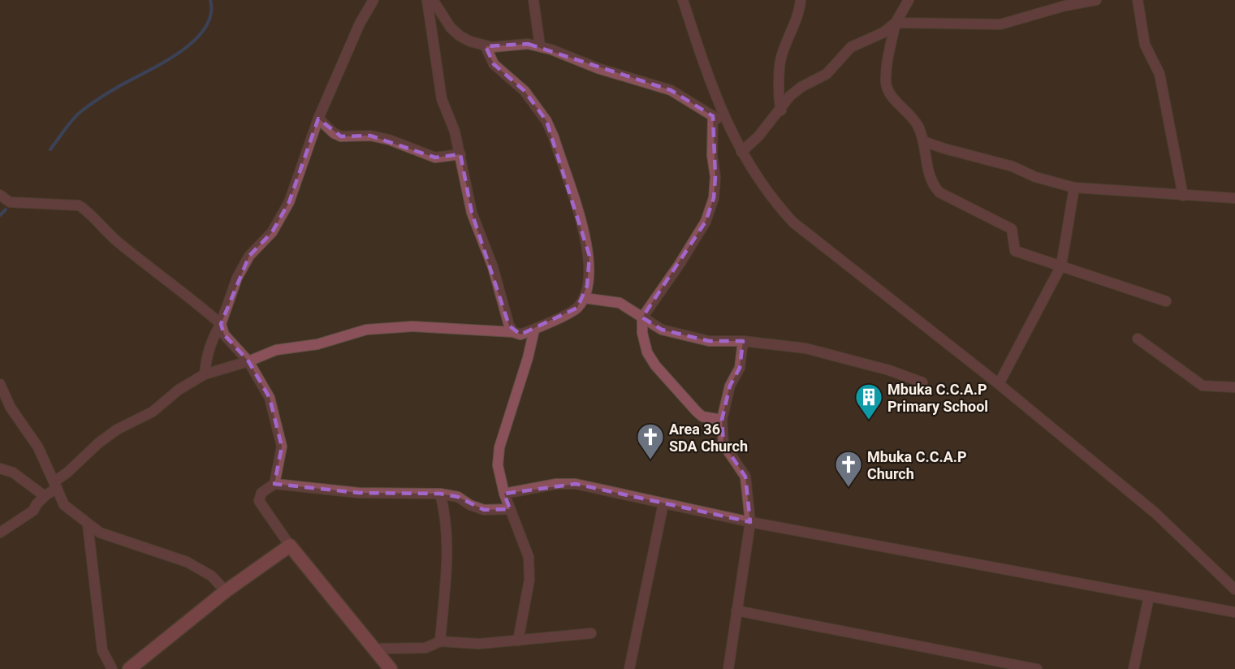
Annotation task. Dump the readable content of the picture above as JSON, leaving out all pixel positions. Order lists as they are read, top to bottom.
{
  "places": {
    "building": ["Mbuka C.C.A.P Primary School"],
    "church": ["Area 36 SDA Church", "Mbuka C.C.A.P Church"]
  }
}
